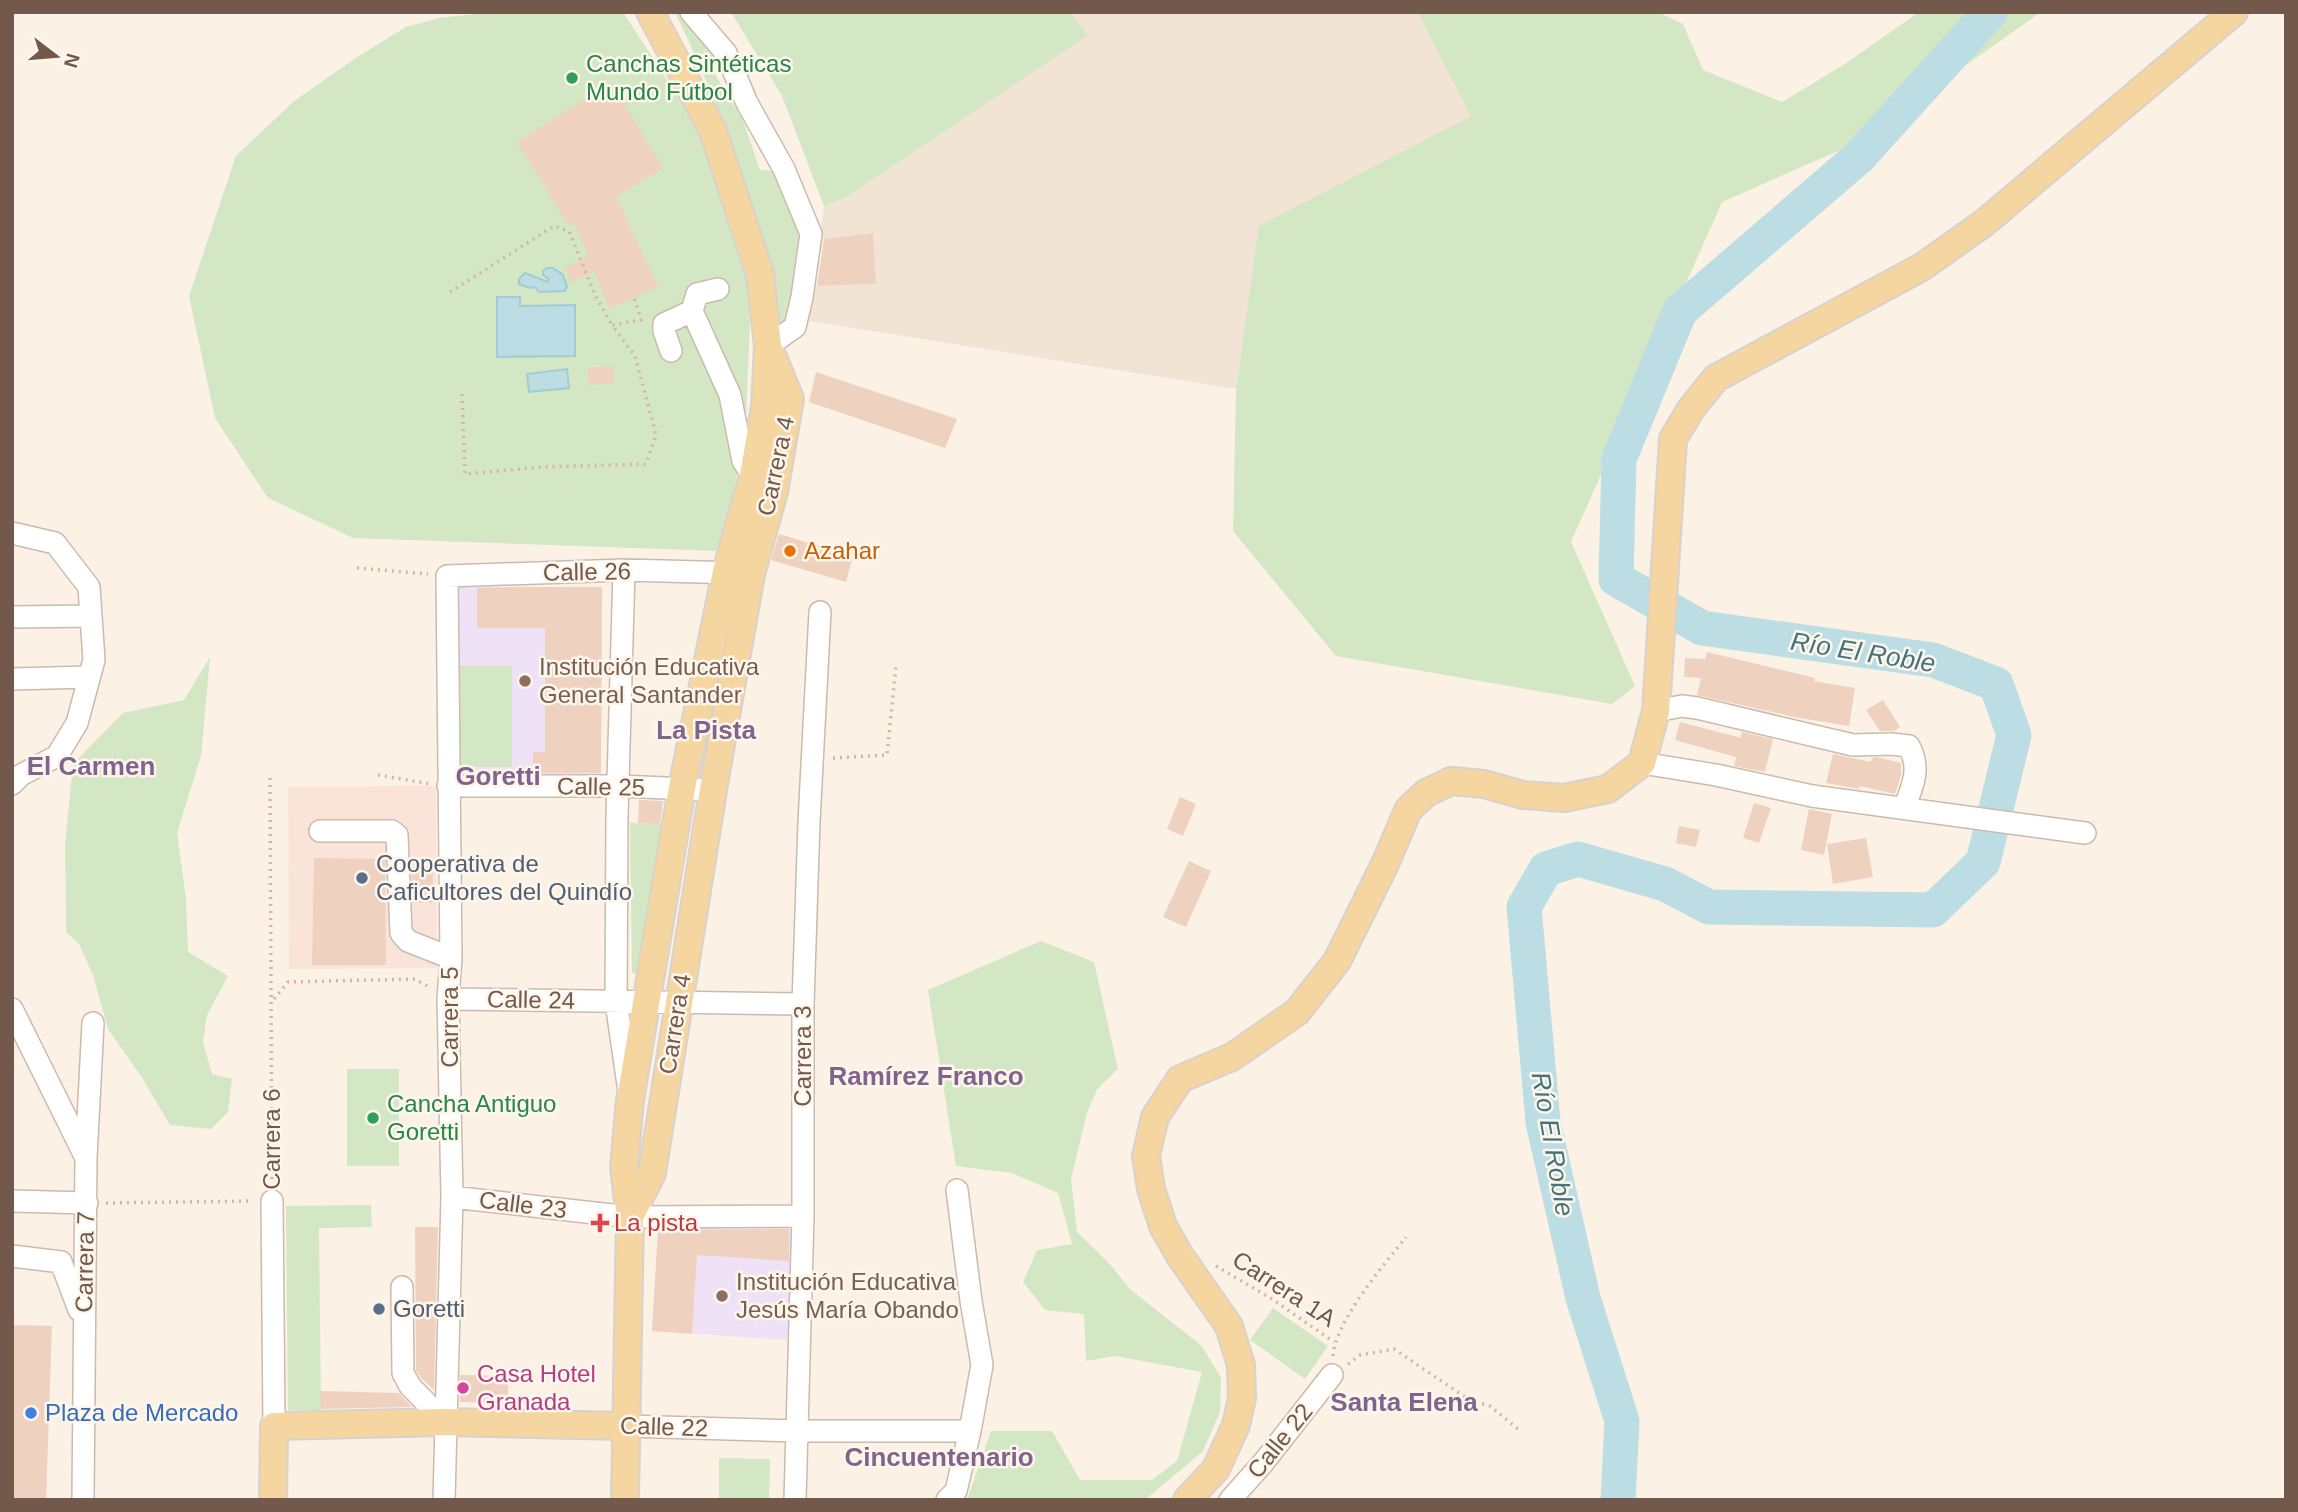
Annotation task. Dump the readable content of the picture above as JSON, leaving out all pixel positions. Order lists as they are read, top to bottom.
{
  "streets": {
    "main road": ["Carrera 4", "Carrera 6", "Calle 22"],
    "street": [
      "Calle 26",
      "Calle 25",
      "Calle 24",
      "Carrera 5",
      "Carrera 3",
      "Calle 23",
      "Carrera 7"
    ],
    "path": ["Carrera 1A"]
  },
  "crossings": [
    ["Carrera 4", "Calle 26"],
    ["Carrera 4", "Calle 25"],
    ["Carrera 4", "Calle 24"],
    ["Carrera 4", "Calle 23"],
    ["Carrera 4", "Calle 22"],
    ["Calle 26", "Carrera 5"],
    ["Calle 25", "Carrera 5"],
    ["Calle 24", "Carrera 5"],
    ["Calle 24", "Carrera 3"],
    ["Carrera 5", "Calle 23"],
    ["Carrera 5", "Calle 22"],
    ["Carrera 3", "Calle 23"],
    ["Carrera 3", "Calle 22"],
    ["Carrera 6", "Calle 22"]
  ],
  "districts": [
    "La Pista",
    "El Carmen",
    "Goretti",
    "Ramírez Franco",
    "Santa Elena",
    "Cincuentenario"
  ],
  "water": ["Río El Roble"],
  "places": {
    "other": [
      "Canchas Sintéticas Mundo Fútbol",
      "Azahar",
      "Institución Educativa General Santander",
      "Cooperativa de Caficultores del Quindío",
      "Cancha Antiguo Goretti",
      "Institución Educativa Jesús María Obando",
      "Goretti",
      "Casa Hotel Granada",
      "Plaza de Mercado"
    ],
    "health": ["La pista"]
  },
  "north": "right"
}
